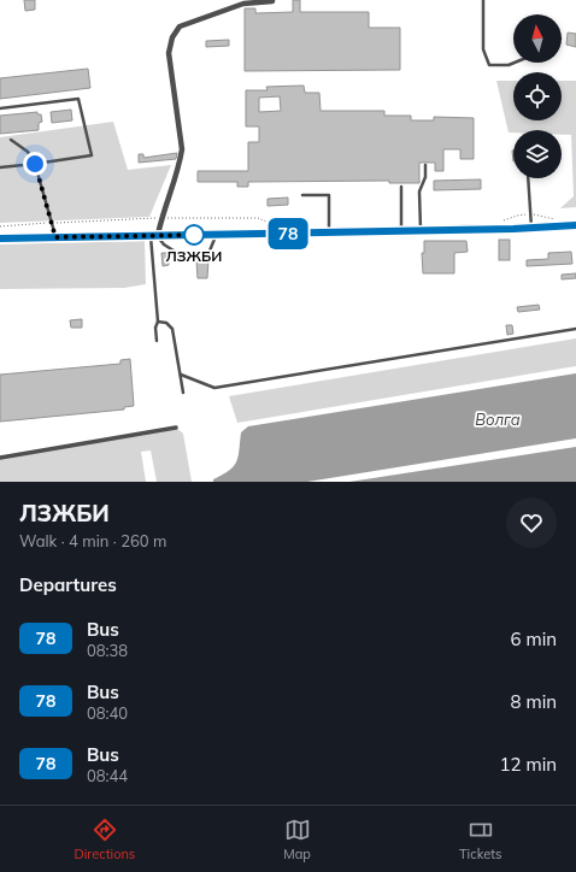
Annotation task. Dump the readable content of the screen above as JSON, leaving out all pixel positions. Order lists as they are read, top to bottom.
{
  "water": ["Волга"],
  "places": ["ЛЗЖБИ"],
  "lines": ["bus line 78"],
  "north": "top",
  "page": {
    "on_map": "78",
    "heading": [
      ["ЛЗЖБИ", "Walk · 4 min · 260 m"],
      "Departures"
    ],
    "list": [
      {
        "mark": "78",
        "name": "Bus",
        "note": "08:38",
        "value": "6 min"
      },
      {
        "mark": "78",
        "name": "Bus",
        "note": "08:40",
        "value": "8 min"
      },
      {
        "mark": "78",
        "name": "Bus",
        "note": "08:44",
        "value": "12 min"
      }
    ],
    "tabs": ["Directions", "Map", "Tickets"]
  }
}
